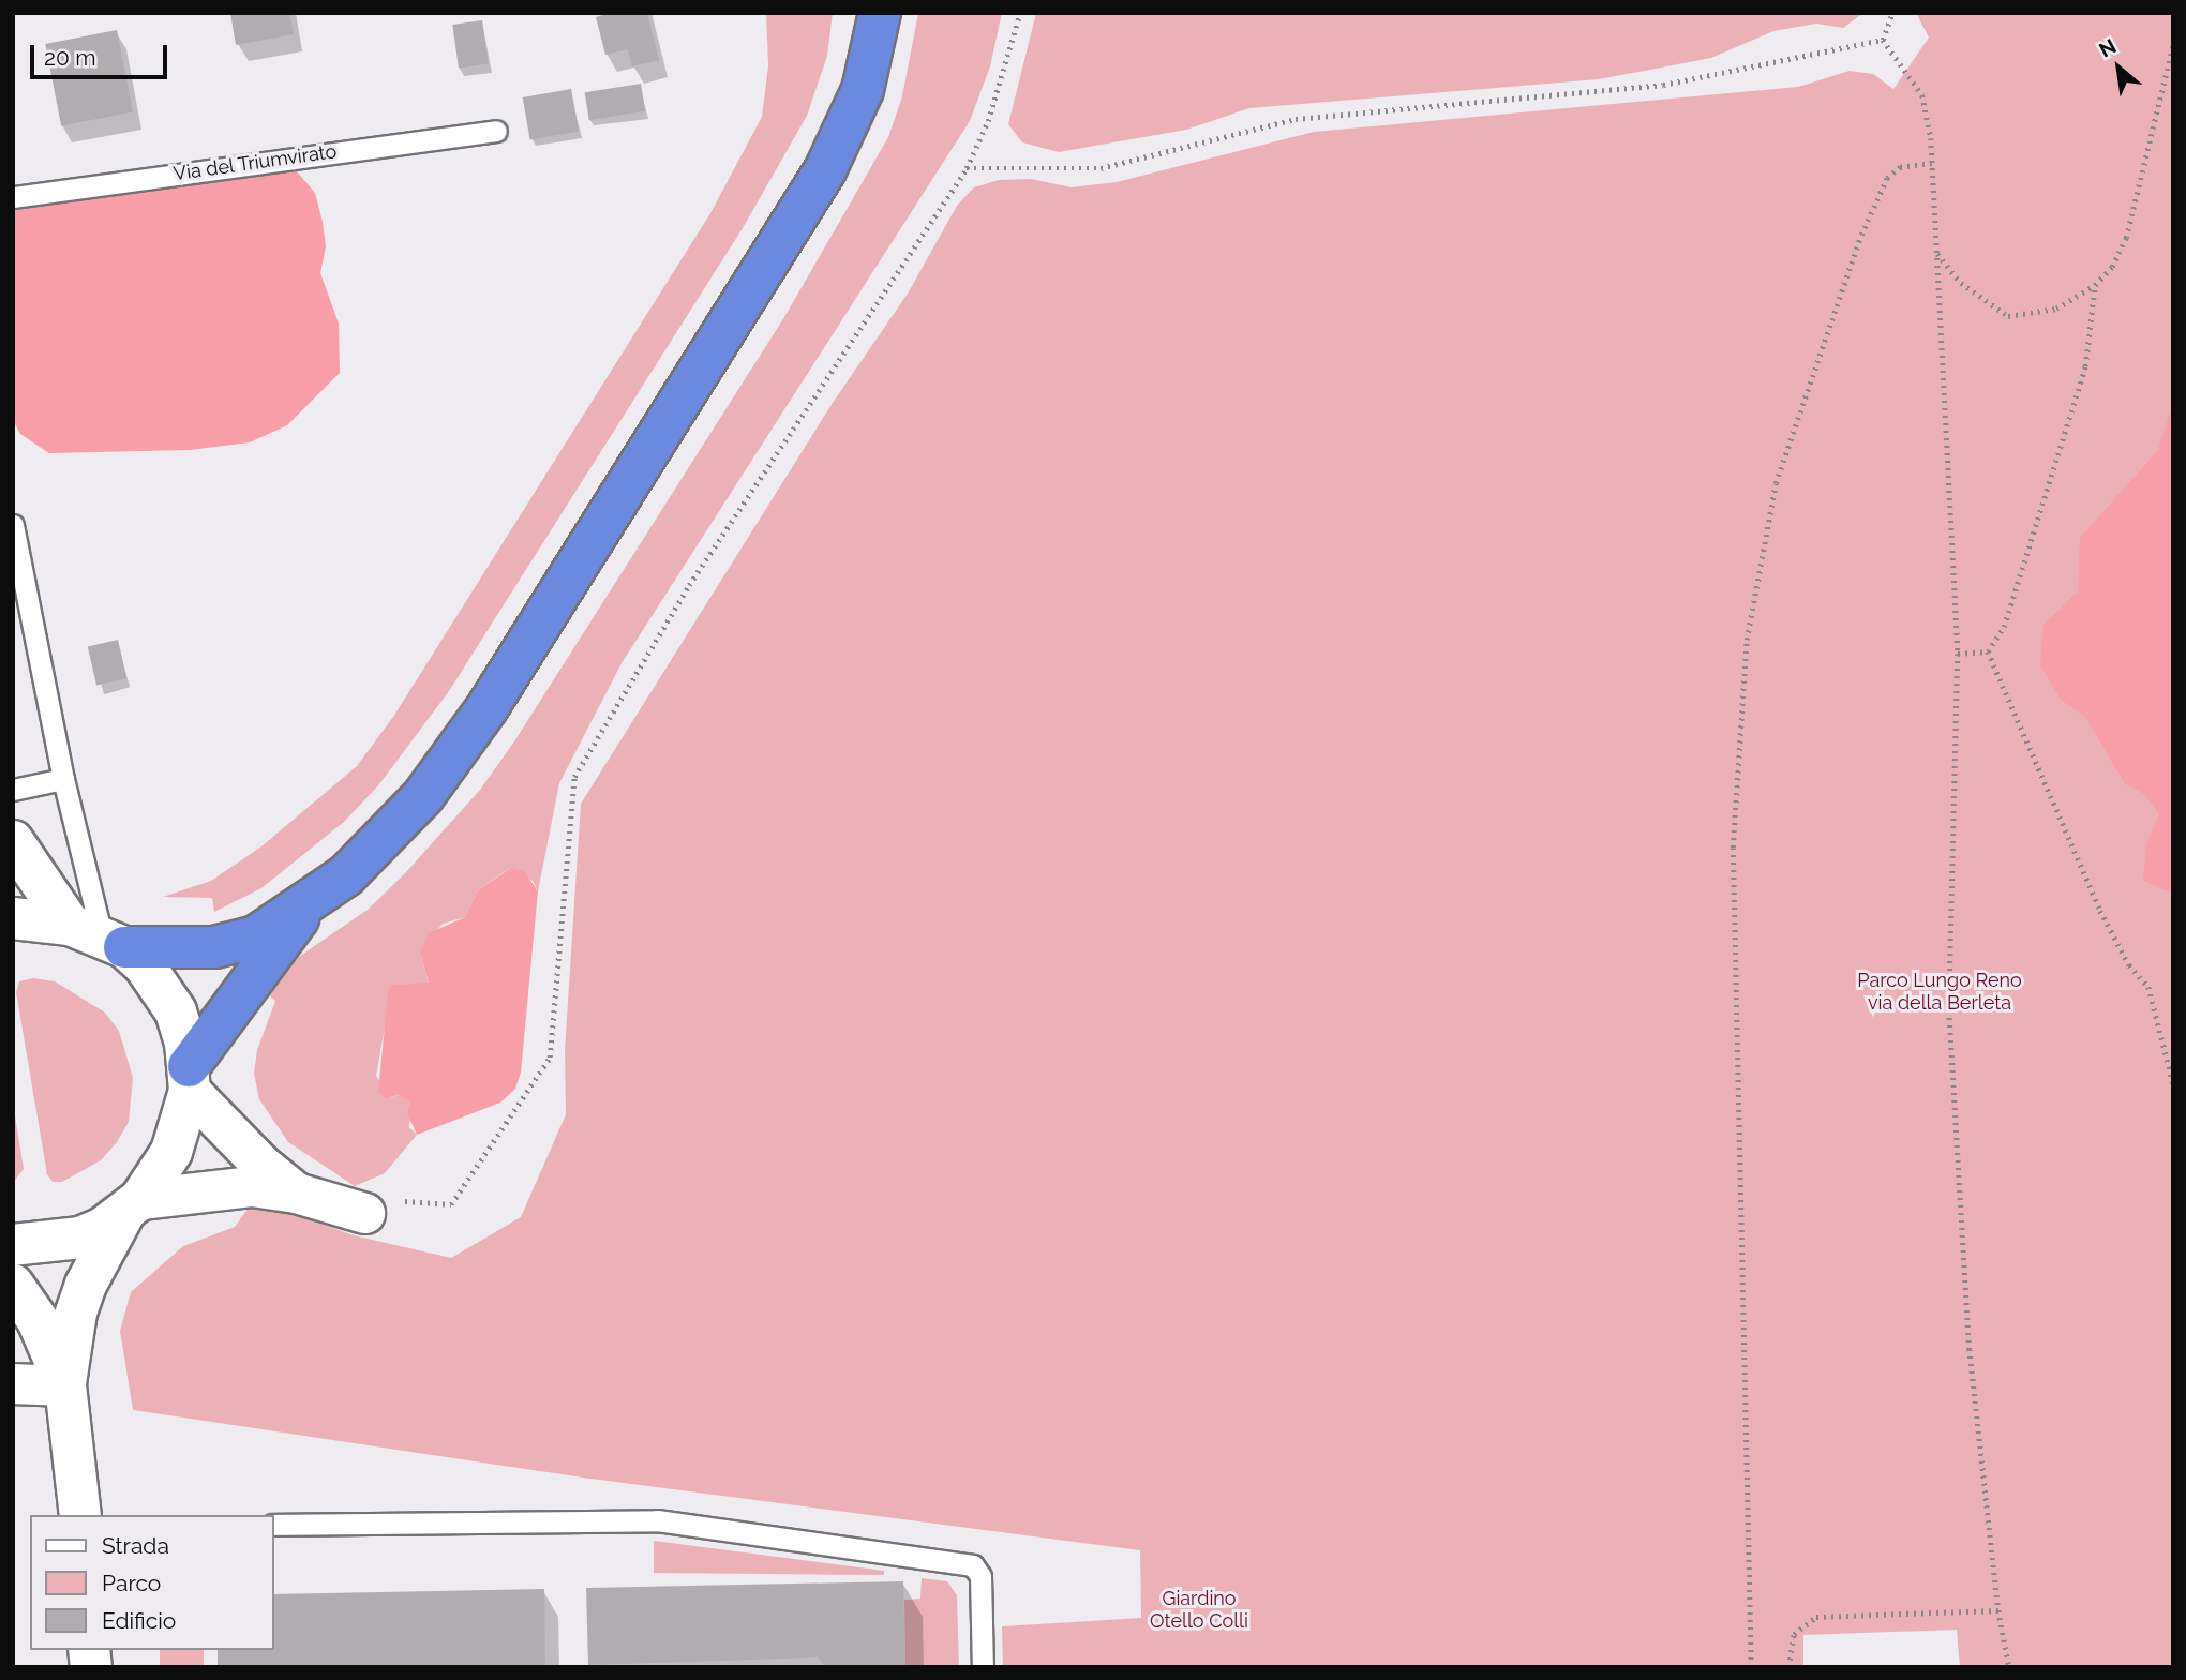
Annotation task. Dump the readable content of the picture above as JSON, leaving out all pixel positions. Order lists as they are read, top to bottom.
{
  "streets": {
    "lane": ["Via del Triumvirato"]
  },
  "parks": ["Parco Lungo Reno via della Berleta", "Giardino Otello Colli"],
  "legend": ["Strada", "Parco", "Edificio"],
  "scale_bar": "20 m",
  "north": "top left"
}
